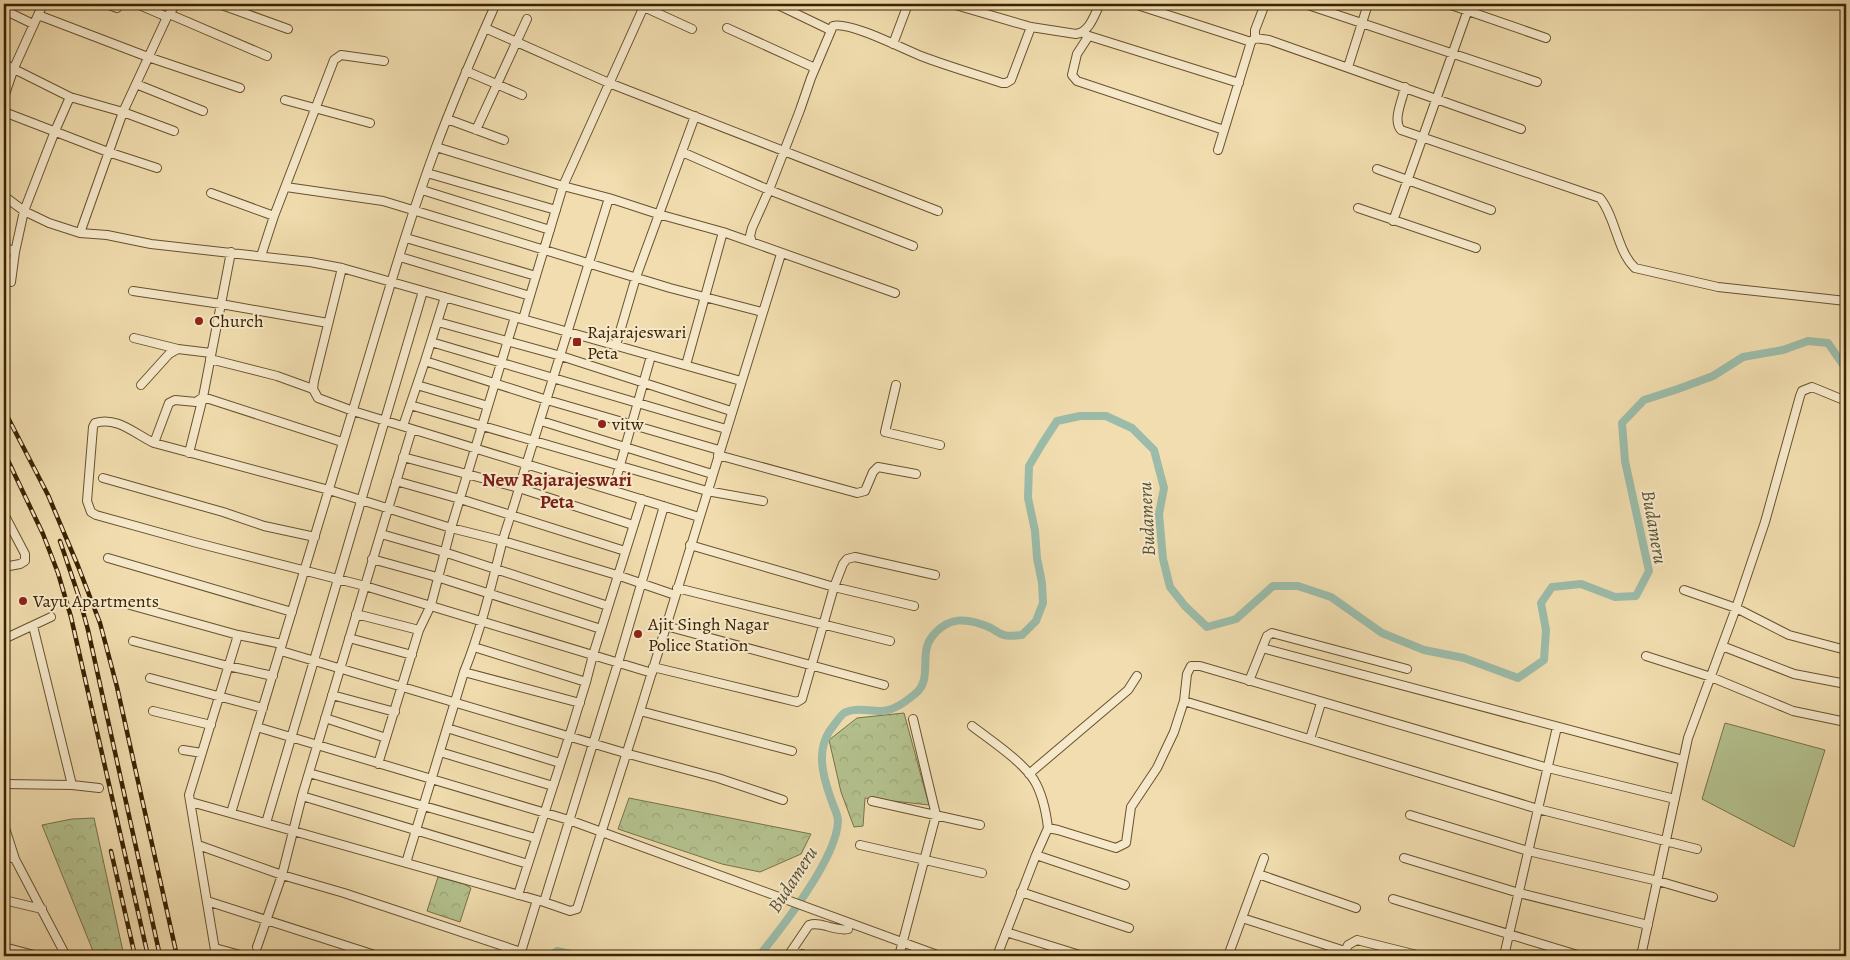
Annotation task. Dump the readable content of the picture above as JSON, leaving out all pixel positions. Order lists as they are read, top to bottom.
{
  "districts": ["New Rajarajeswari Peta"],
  "water": ["Budameru"],
  "places": {
    "other": [
      "Church",
      "vitw",
      "Vayu Apartments",
      "Ajit Singh Nagar Police Station"
    ],
    "transit": ["Rajarajeswari Peta"]
  }
}
